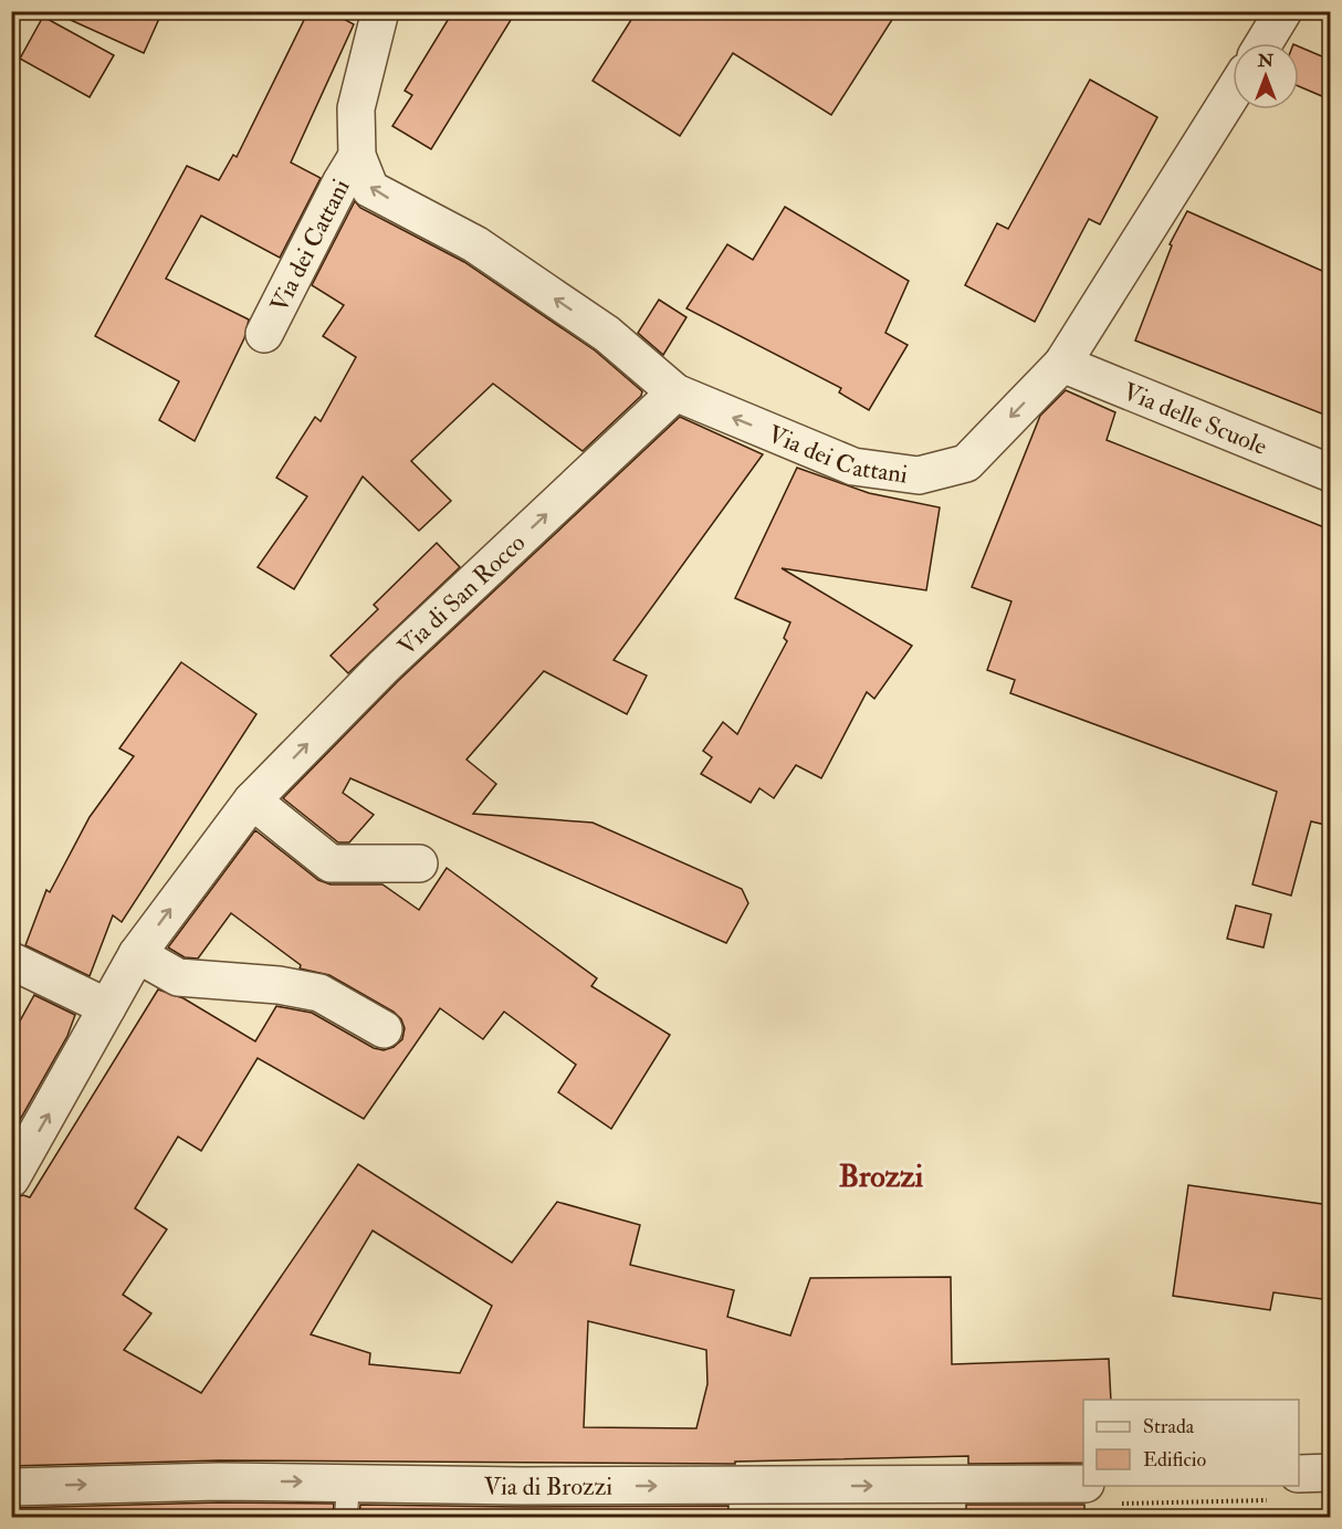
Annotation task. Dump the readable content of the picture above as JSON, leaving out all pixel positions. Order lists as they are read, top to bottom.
{
  "streets": {
    "street": [
      "Via dei Cattani",
      "Via delle Scuole",
      "Via di San Rocco",
      "Via di Brozzi"
    ]
  },
  "crossings": [
    ["Via dei Cattani", "Via delle Scuole"],
    ["Via dei Cattani", "Via di San Rocco"]
  ],
  "one_way": ["Via dei Cattani", "Via di San Rocco", "Via di Brozzi"],
  "districts": ["Brozzi"],
  "legend": ["Strada", "Edificio"],
  "north": "top"
}
